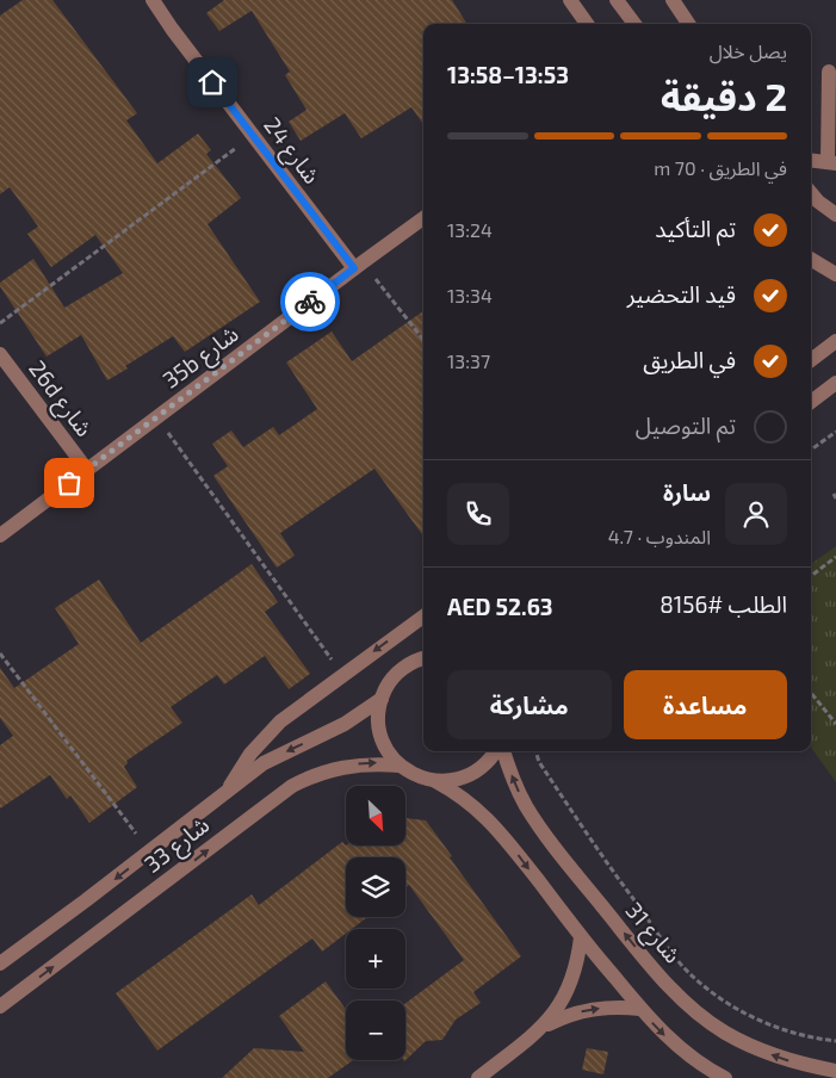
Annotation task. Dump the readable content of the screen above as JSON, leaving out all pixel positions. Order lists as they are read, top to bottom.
{
  "streets": {
    "street": [
      "شارع 24",
      "35b شارع",
      "26d شارع",
      "شارع 33",
      "شارع 31"
    ]
  },
  "crossings": [
    ["شارع 24", "35b شارع"],
    ["35b شارع", "26d شارع"]
  ],
  "north": "bottom right",
  "page": {
    "heading": ["2 دقيقة", "يصل خلال", "13:53–13:58"],
    "panel": [
      "سارة",
      "المندوب · 4.7",
      "الطلب #8156",
      "AED 52.63"
    ],
    "bar": "في الطريق · 70 m",
    "list": [
      ["تم التأكيد", "13:24"],
      ["قيد التحضير", "13:34"],
      ["في الطريق", "13:37"],
      "تم التوصيل"
    ],
    "buttons": ["مساعدة", "مشاركة"],
    "map_buttons": ["+", "−"]
  }
}
